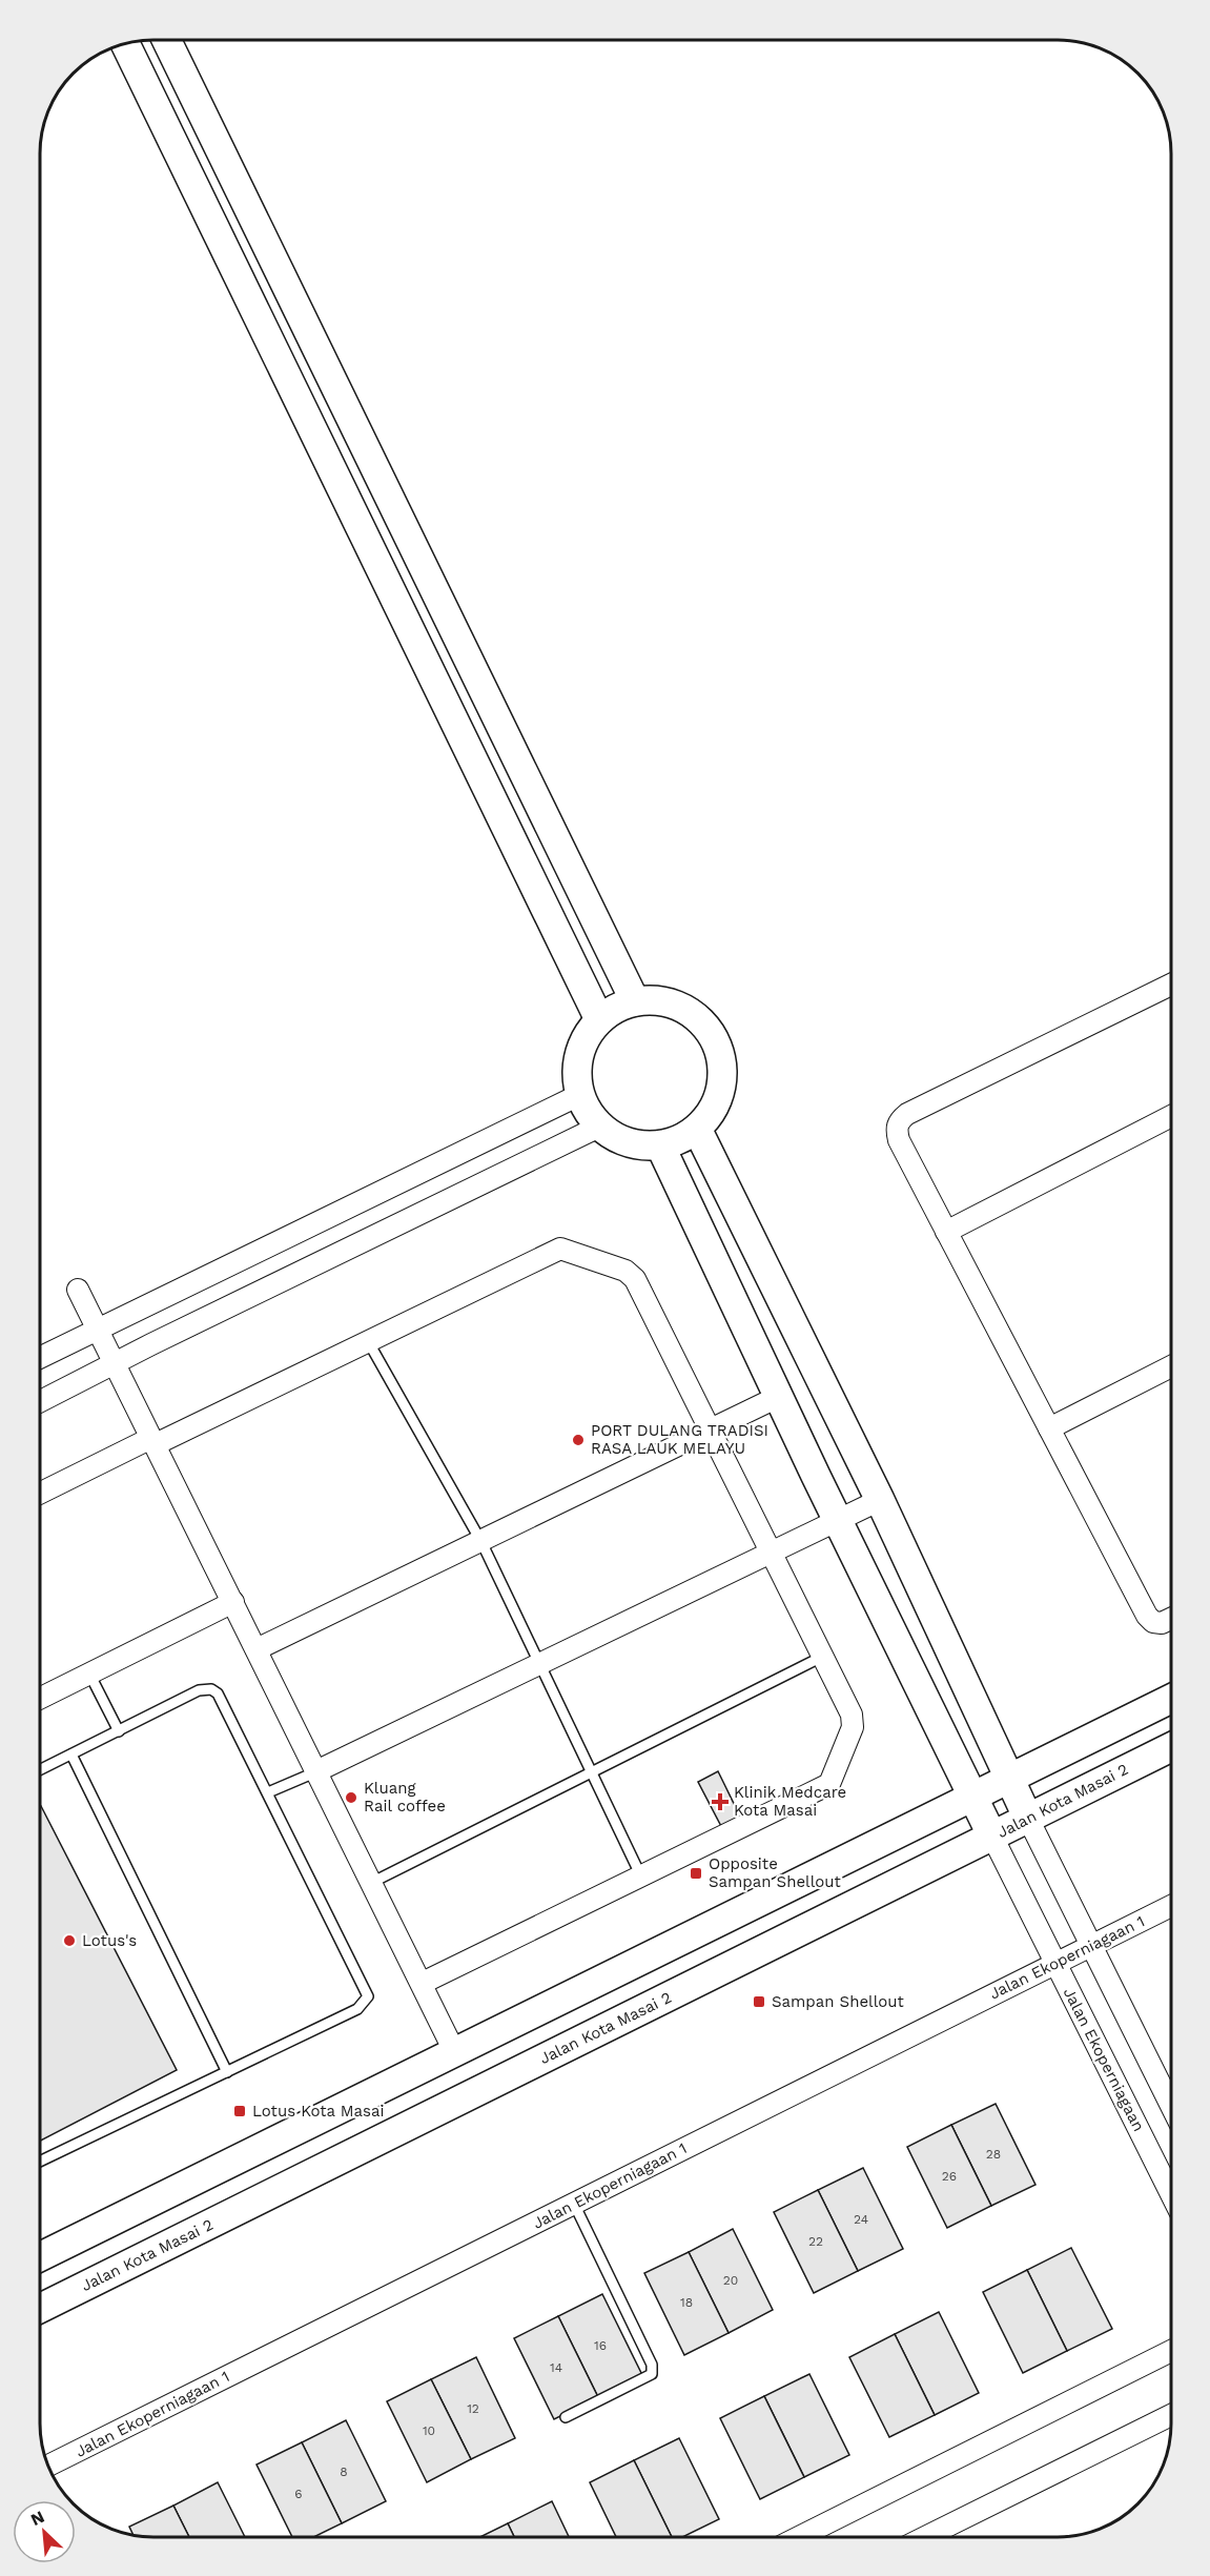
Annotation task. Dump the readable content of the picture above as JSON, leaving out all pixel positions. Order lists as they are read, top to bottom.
{
  "streets": {
    "street": ["Jalan Kota Masai 2", "Jalan Ekoperniagaan 1", "Jalan Ekoperniagaan"]
  },
  "crossings": [
    ["Jalan Kota Masai 2", "Jalan Ekoperniagaan"],
    ["Jalan Ekoperniagaan 1", "Jalan Ekoperniagaan"]
  ],
  "places": {
    "other": ["PORT DULANG TRADISI RASA LAUK MELAYU", "Kluang Rail coffee", "Lotus's"],
    "health": ["Klinik Medcare Kota Masai"],
    "transit": ["Opposite Sampan Shellout", "Sampan Shellout", "Lotus Kota Masai"]
  },
  "house_numbers": [
    "28",
    "26",
    "24",
    "22",
    "20",
    "18",
    "16",
    "14",
    "12",
    "10",
    "8",
    "6"
  ],
  "north": "top left"
}
